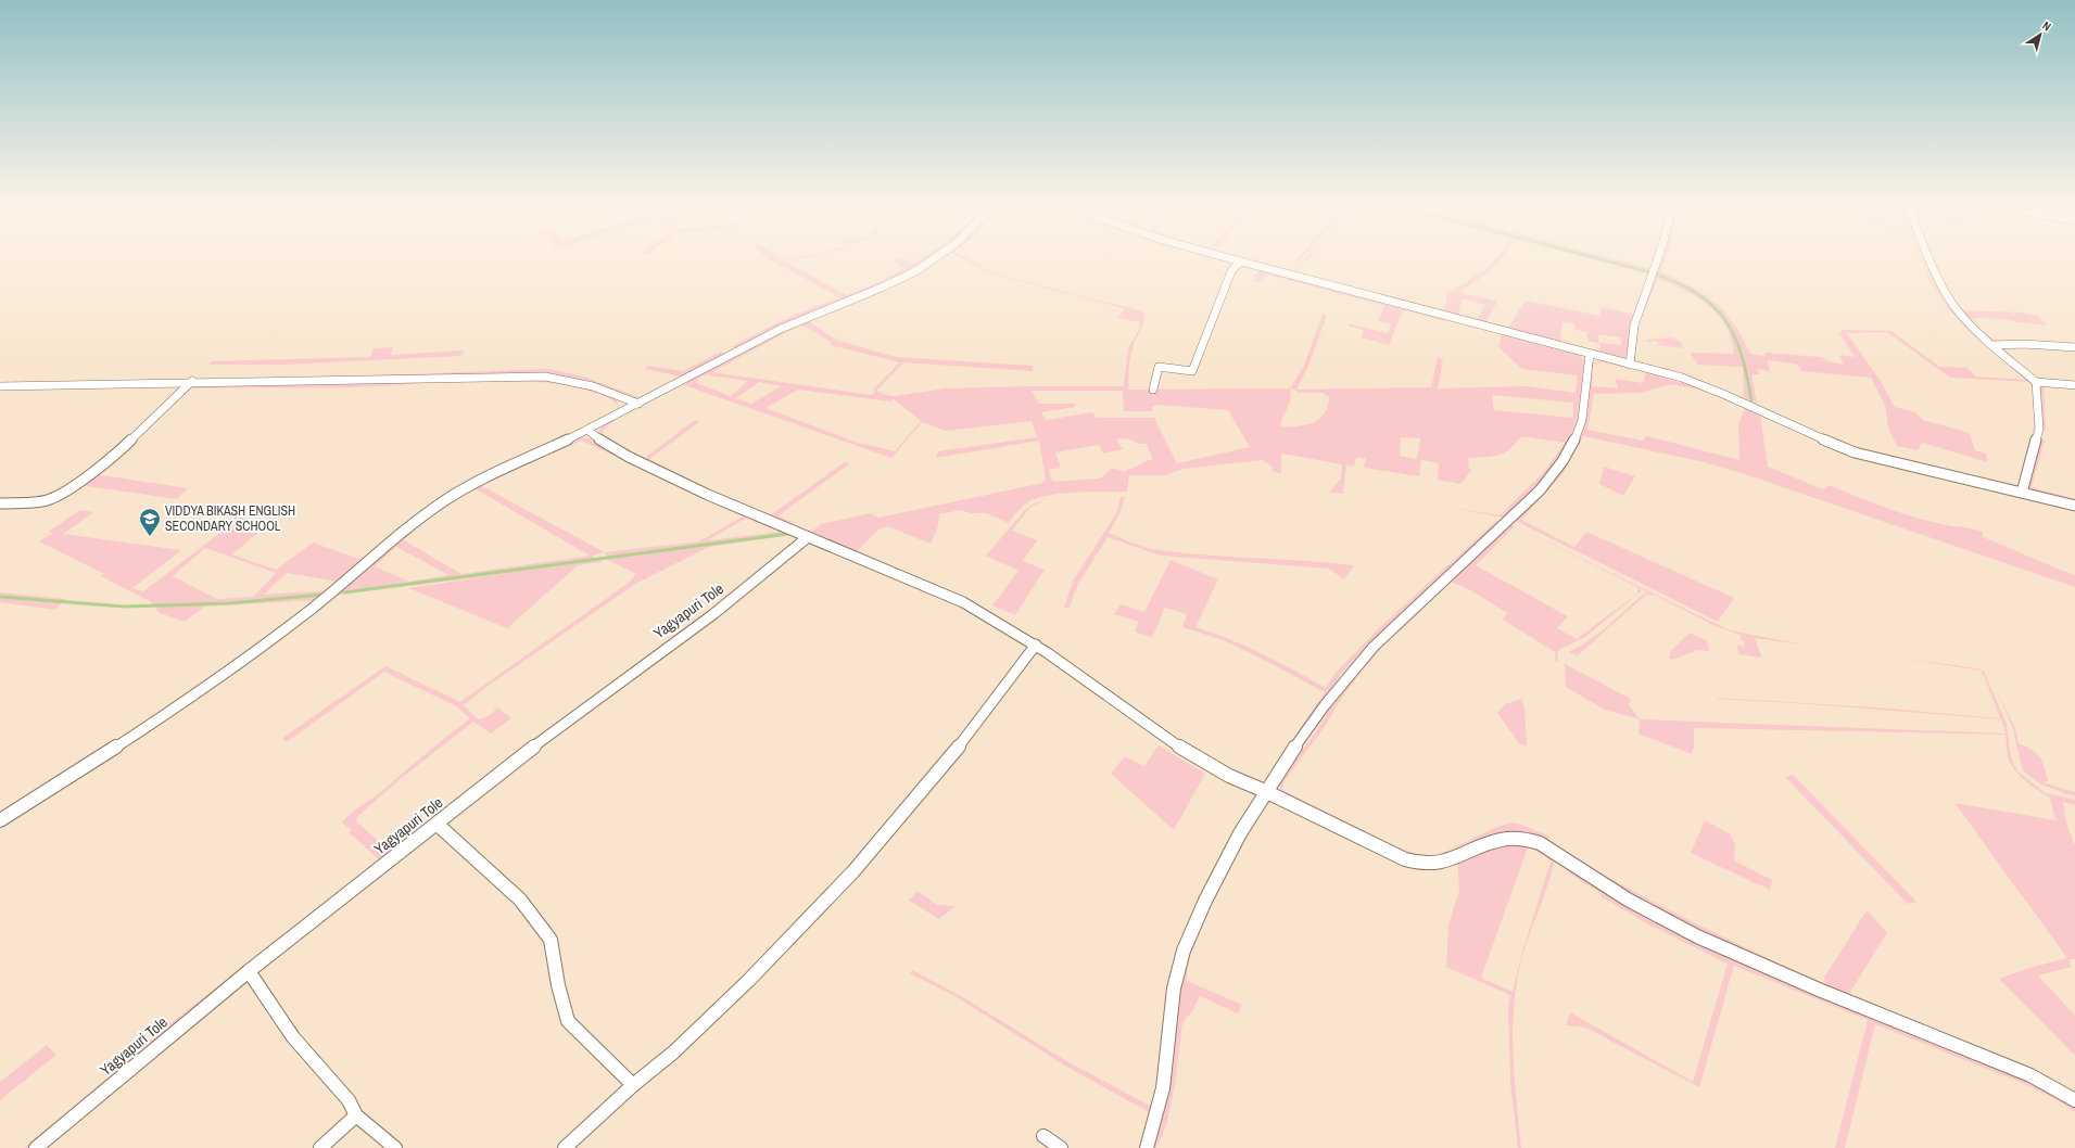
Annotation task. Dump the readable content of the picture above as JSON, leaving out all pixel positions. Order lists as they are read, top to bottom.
{
  "streets": {
    "street": ["Yagyapuri Tole"]
  },
  "places": {
    "school or university": ["VIDDYA BIKASH ENGLISH SECONDARY SCHOOL"]
  },
  "north": "top right"
}
